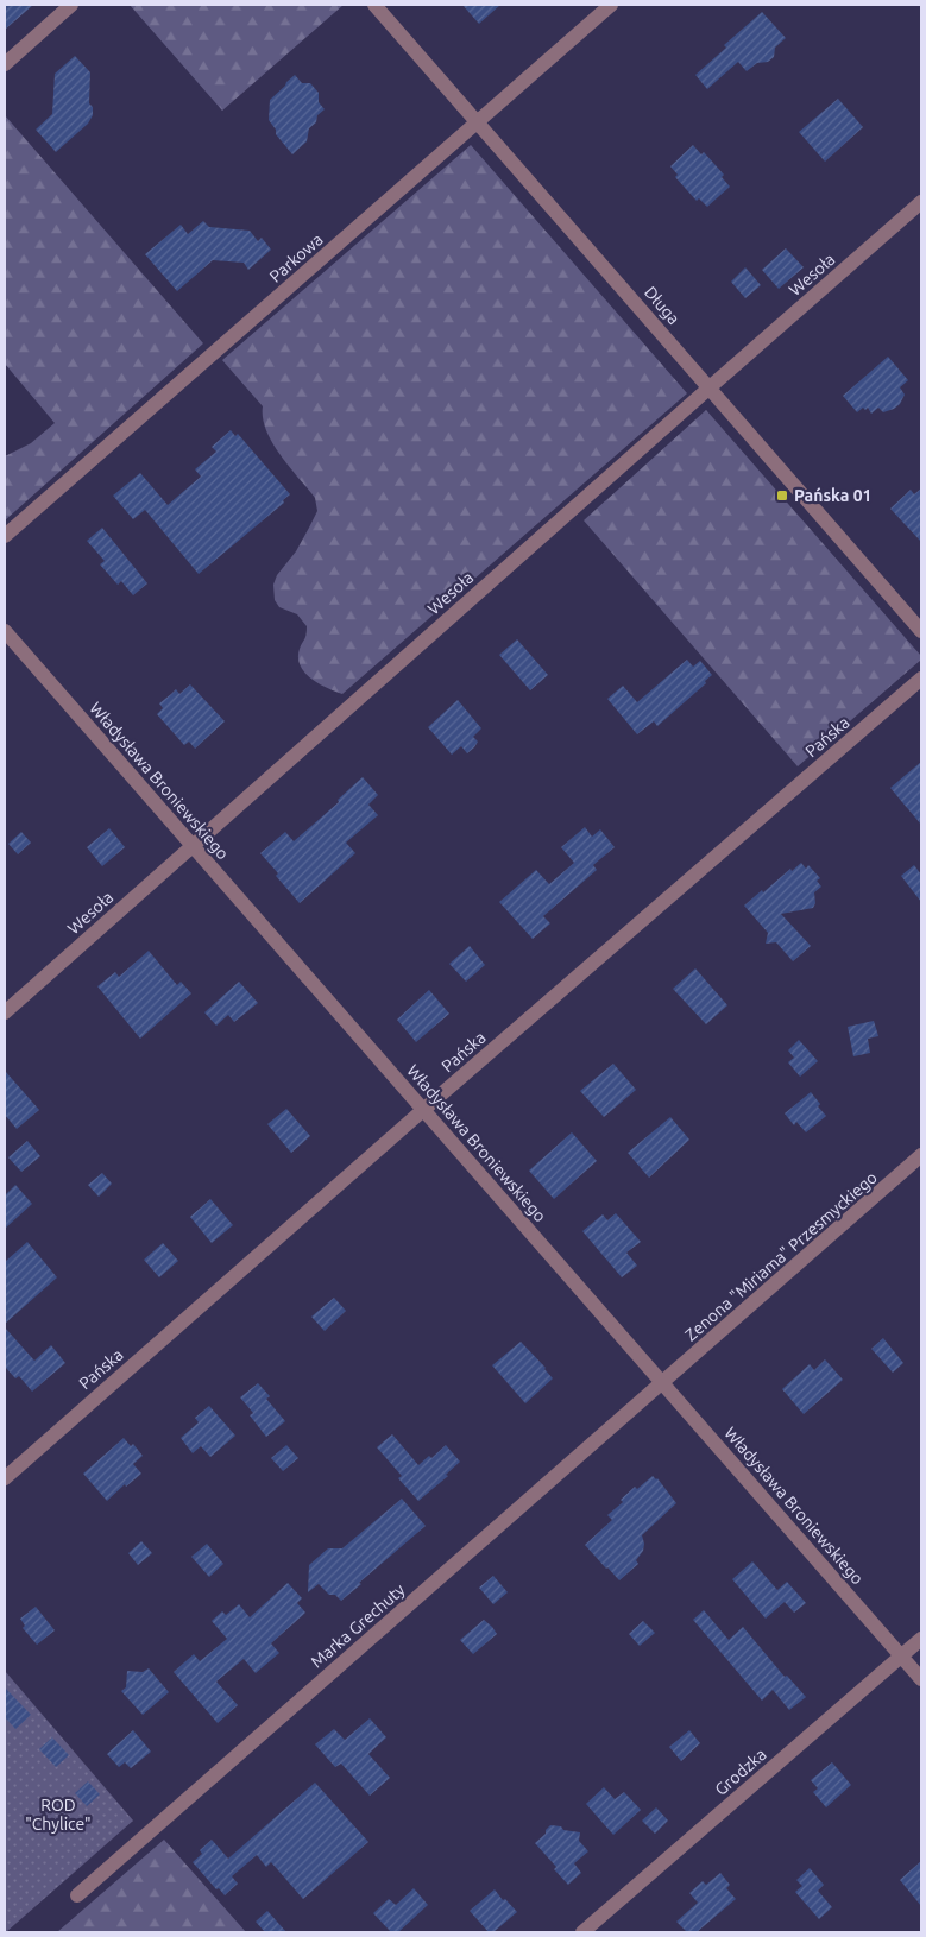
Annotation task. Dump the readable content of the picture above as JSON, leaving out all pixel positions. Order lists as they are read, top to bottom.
{
  "streets": {
    "street": [
      "Parkowa",
      "Wesoła",
      "Długa",
      "Pańska",
      "Władysława Broniewskiego",
      "Zenona \"Miriama\" Przesmyckiego",
      "Marka Grechuty",
      "Grodzka"
    ]
  },
  "crossings": [
    ["Parkowa", "Długa"],
    ["Wesoła", "Długa"],
    ["Wesoła", "Władysława Broniewskiego"],
    ["Pańska", "Władysława Broniewskiego"],
    ["Władysława Broniewskiego", "Zenona \"Miriama\" Przesmyckiego"],
    ["Władysława Broniewskiego", "Marka Grechuty"],
    ["Władysława Broniewskiego", "Grodzka"],
    ["Zenona \"Miriama\" Przesmyckiego", "Marka Grechuty"]
  ],
  "parks": ["ROD \"Chylice\""],
  "places": {
    "transit": ["Pańska 01"]
  }
}
